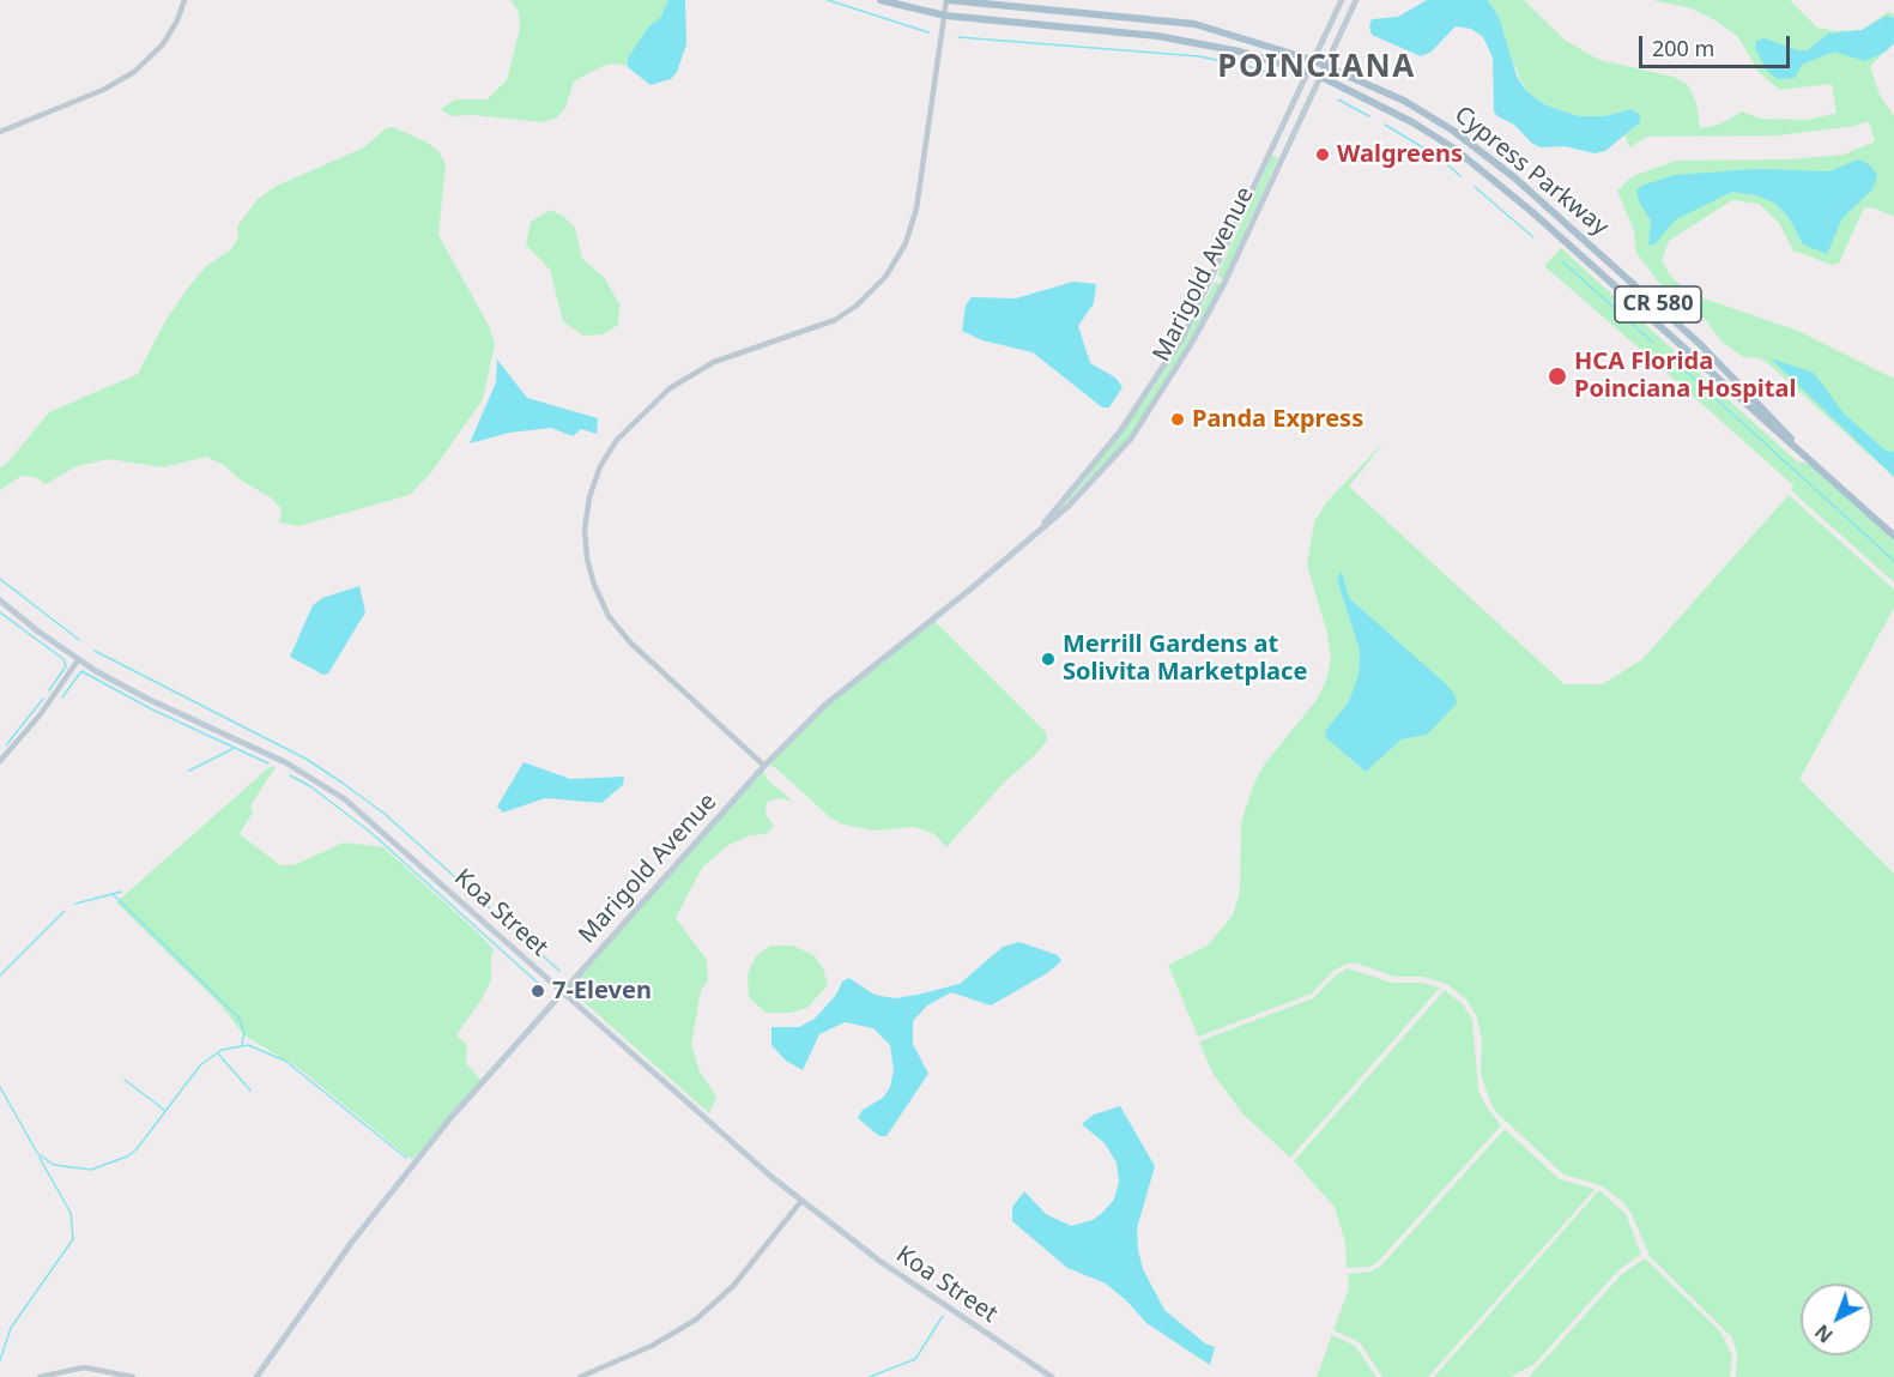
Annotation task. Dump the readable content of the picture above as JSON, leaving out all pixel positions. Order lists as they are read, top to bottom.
{
  "streets": {
    "main road": [
      "Cypress Parkway",
      "Marigold Avenue",
      "CR 580",
      "Koa Street"
    ]
  },
  "crossings": [
    ["Cypress Parkway", "Marigold Avenue"],
    ["Marigold Avenue", "Koa Street"]
  ],
  "districts": ["POINCIANA"],
  "places": [
    "Walgreens",
    "HCA Florida Poinciana Hospital",
    "Panda Express",
    "Merrill Gardens at Solivita Marketplace",
    "7-Eleven"
  ],
  "scale_bar": "200 m",
  "north": "bottom left"
}
